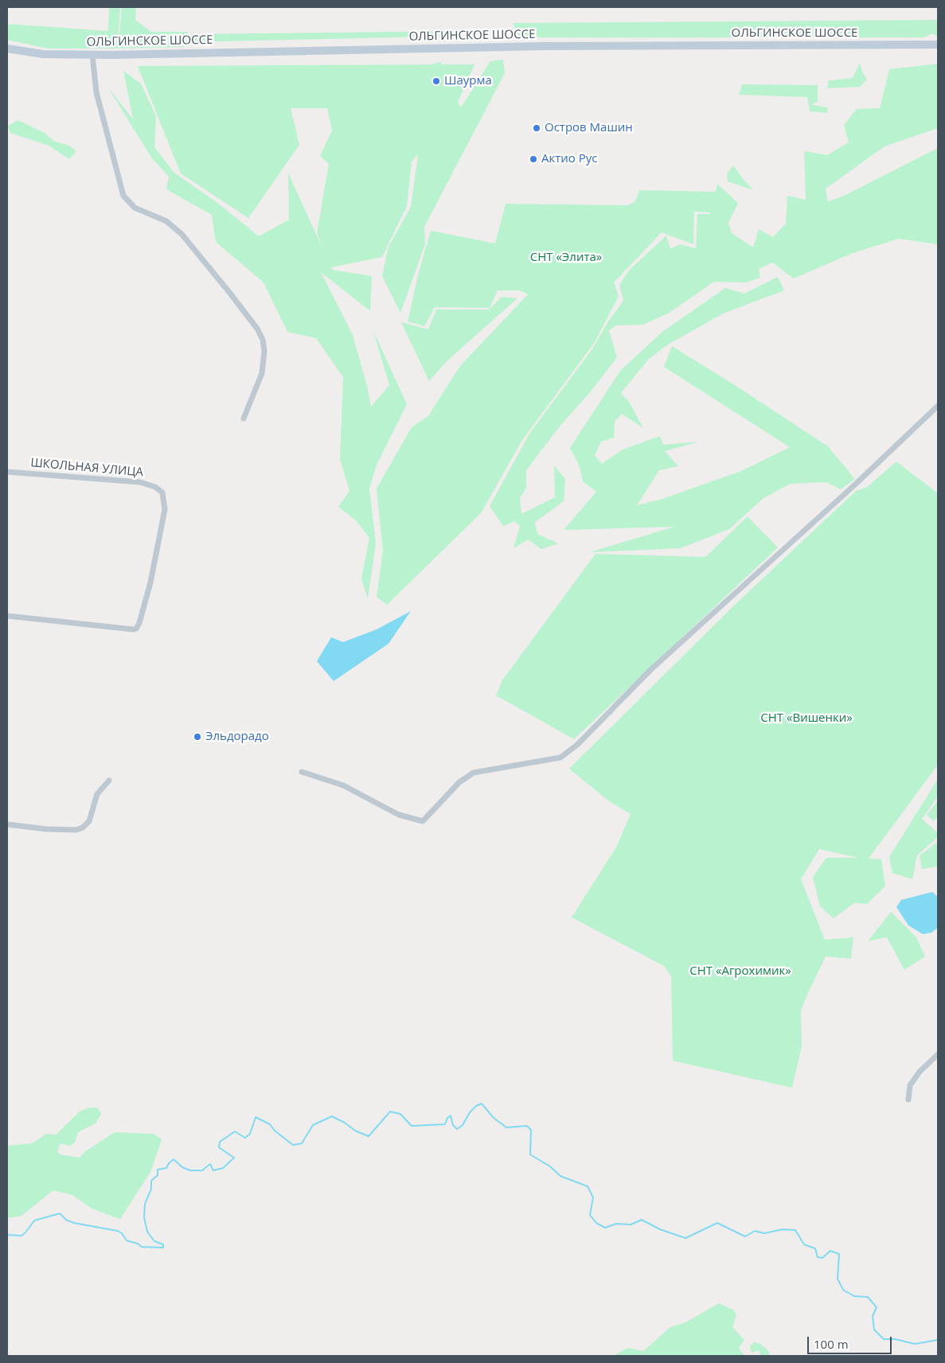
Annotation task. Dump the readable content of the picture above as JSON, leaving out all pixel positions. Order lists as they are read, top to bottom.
{
  "streets": {
    "main road": ["ОЛЬГИНСКОЕ ШОССЕ"],
    "street": ["ШКОЛЬНАЯ УЛИЦА"]
  },
  "parks": ["СНТ «Элита»", "СНТ «Вишенки»", "СНТ «Агрохимик»"],
  "places": [
    "Шаурма",
    "Остров Машин",
    "Актио Рус",
    "Эльдорадо"
  ],
  "scale_bar": "100 m"
}
